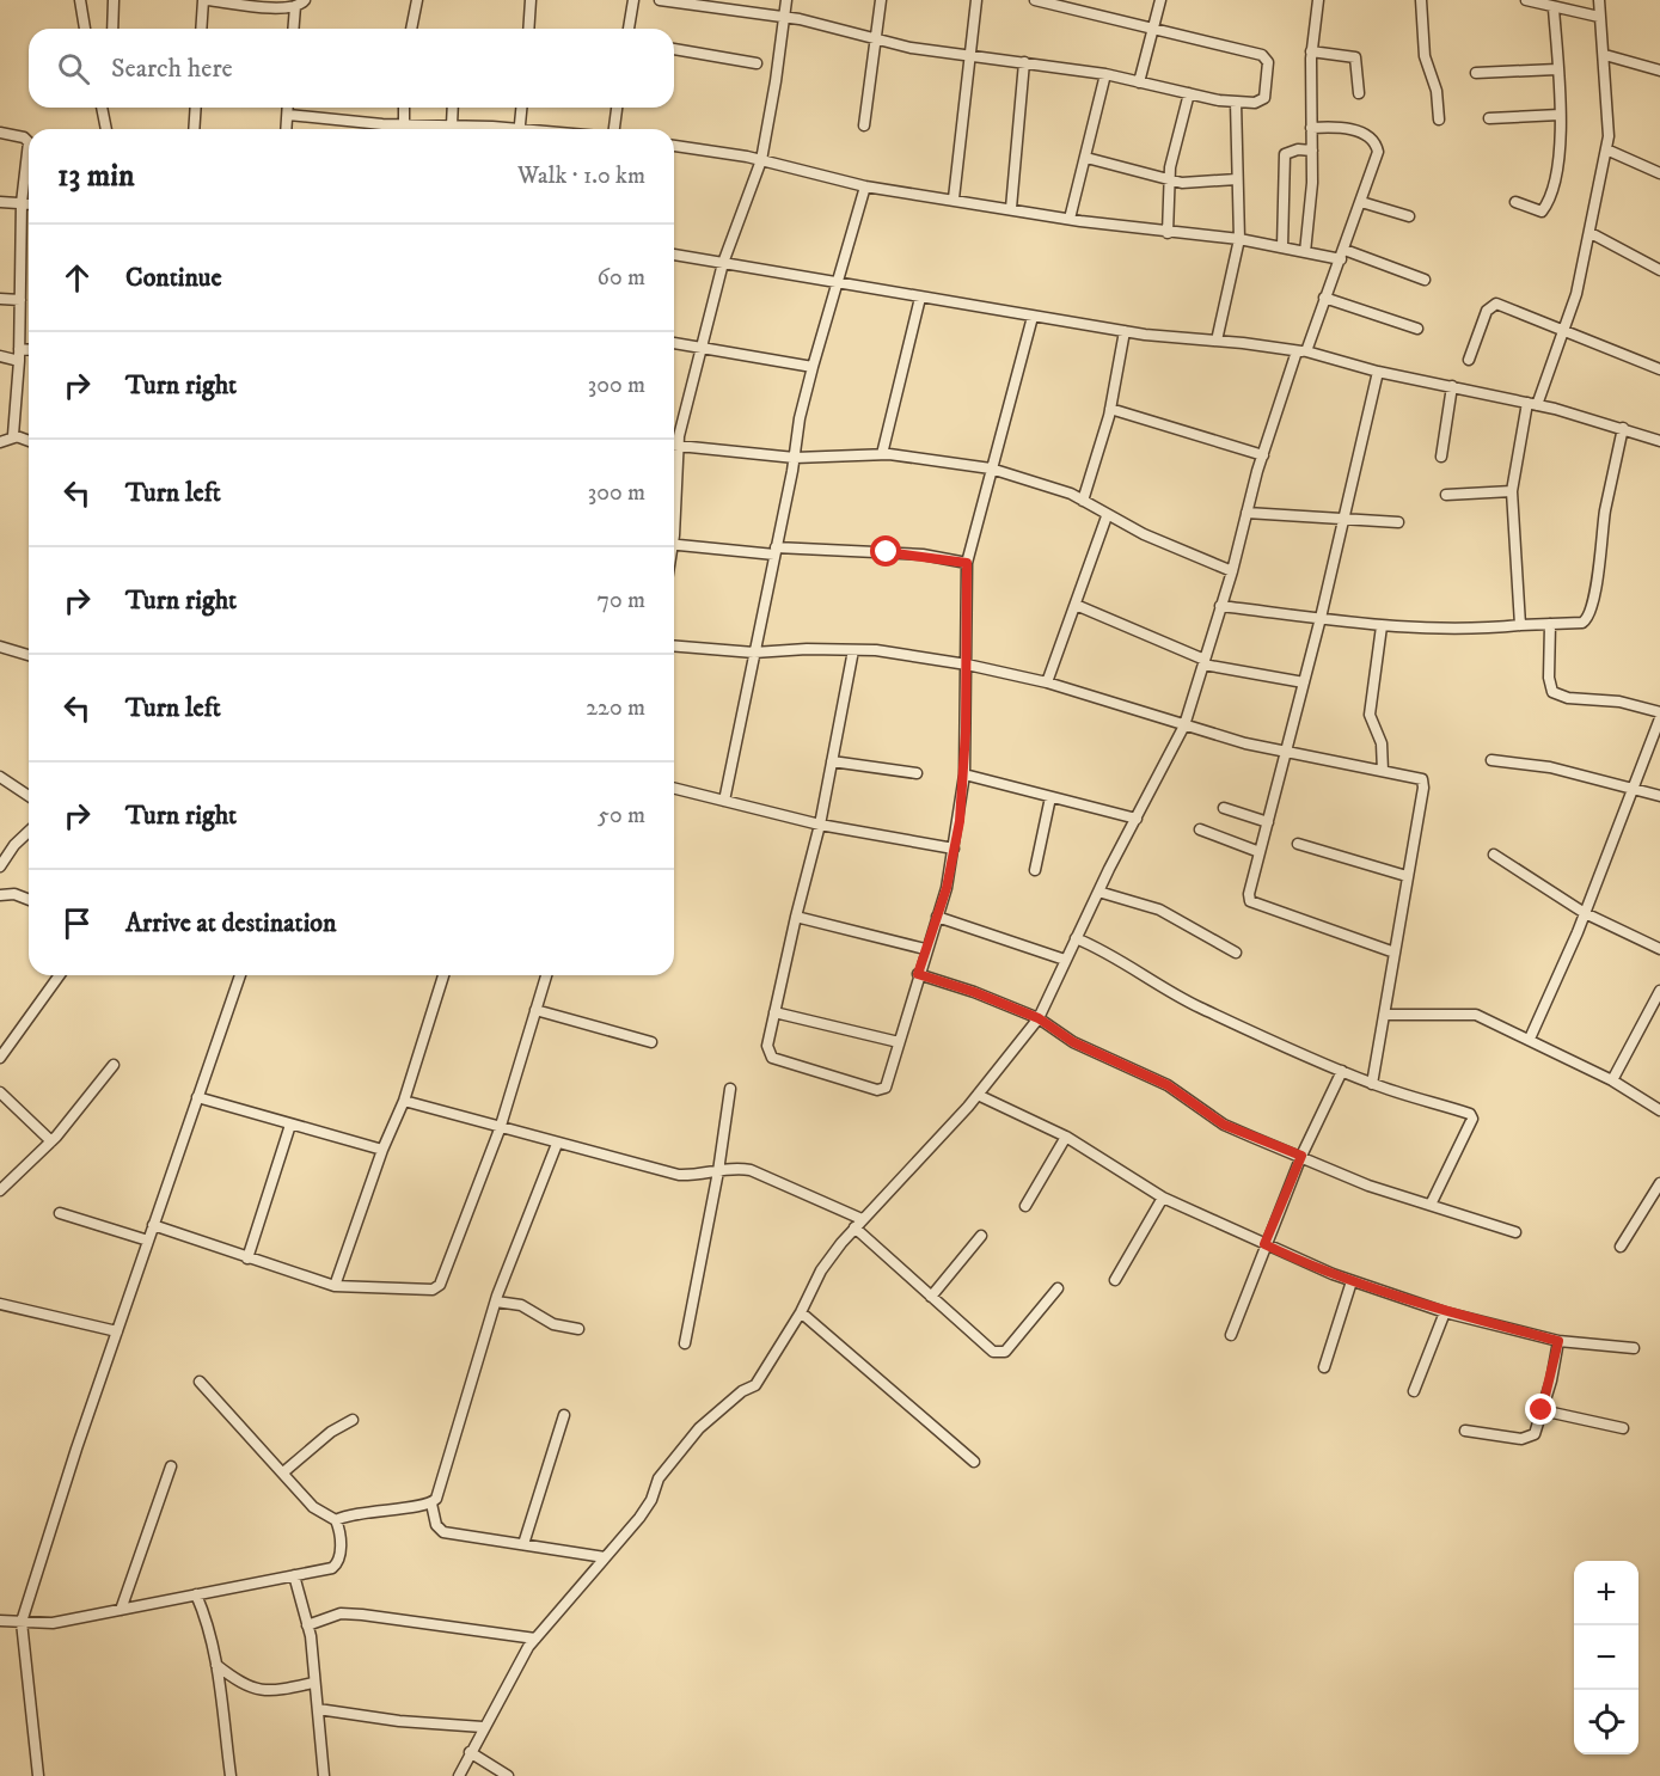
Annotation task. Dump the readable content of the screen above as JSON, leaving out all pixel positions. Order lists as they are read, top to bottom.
{
  "page": {
    "search": "Search here",
    "heading": ["13 min", "Walk · 1.0 km"],
    "list": [
      ["Continue", "60 m"],
      ["Turn right", "300 m"],
      ["Turn left", "300 m"],
      ["Turn right", "70 m"],
      ["Turn left", "220 m"],
      ["Turn right", "50 m"],
      "Arrive at destination"
    ],
    "map_buttons": ["+", "−"]
  }
}
